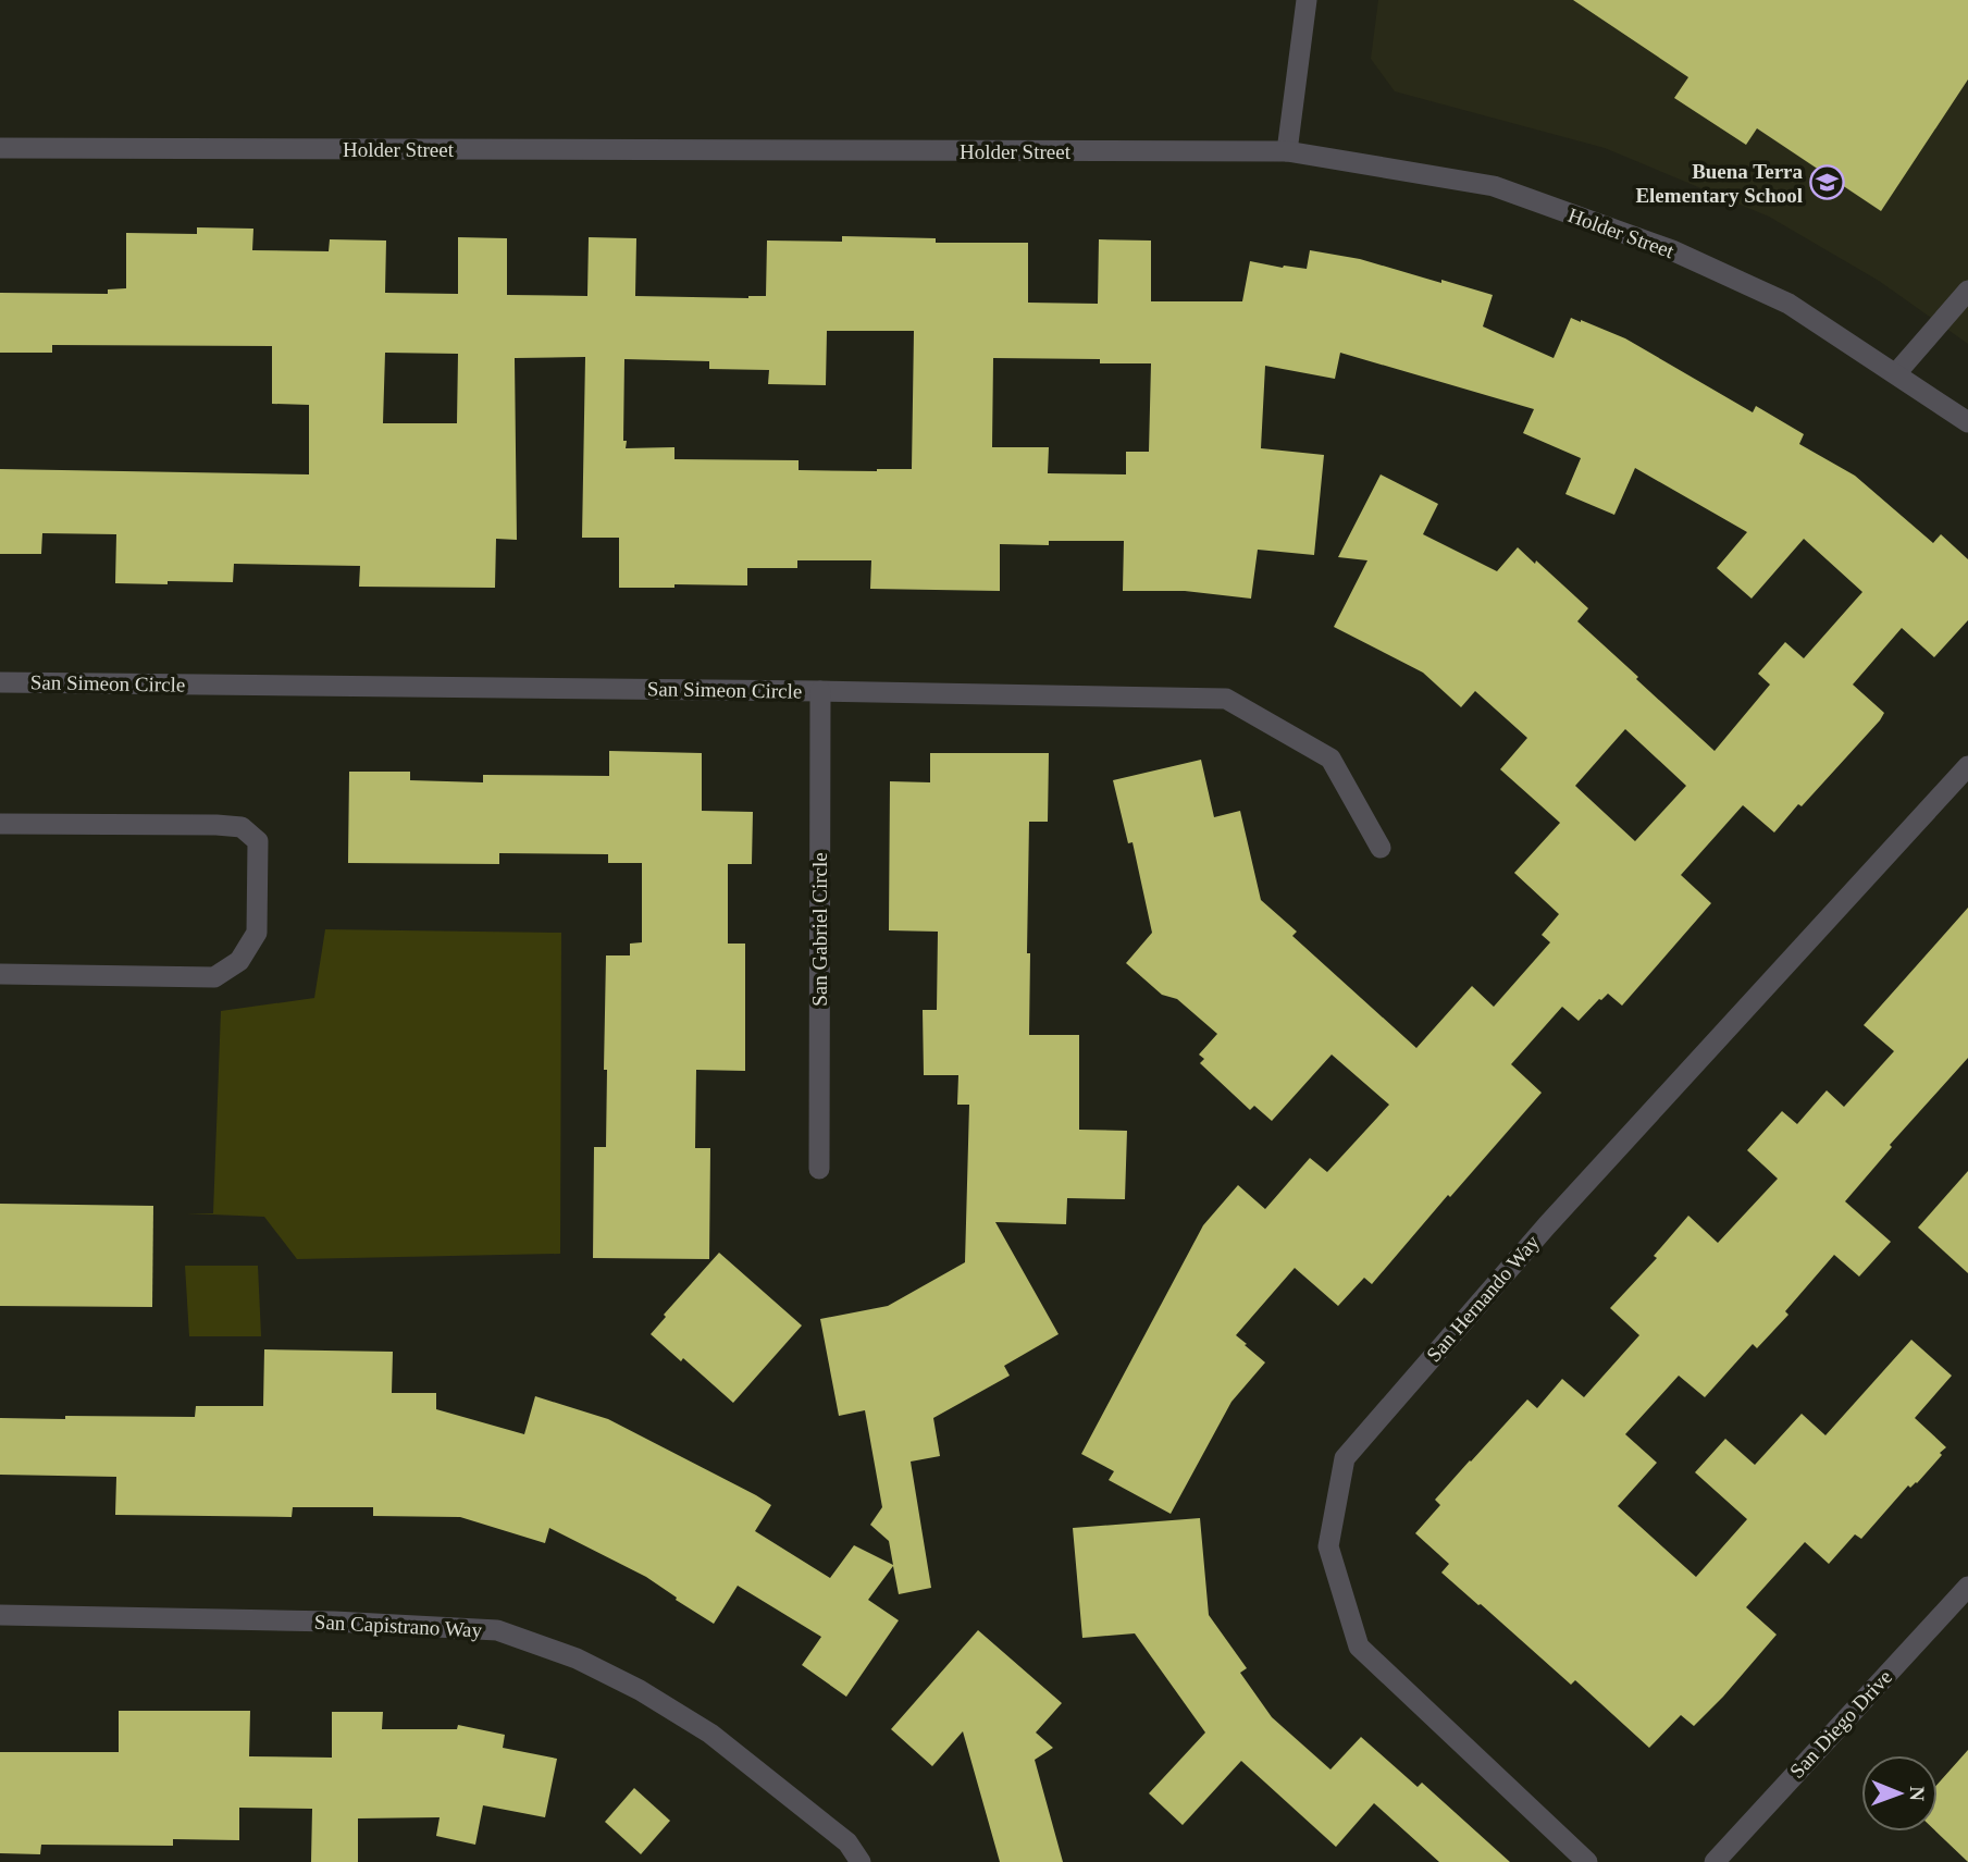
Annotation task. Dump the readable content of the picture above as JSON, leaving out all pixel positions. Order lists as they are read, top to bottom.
{
  "streets": {
    "street": [
      "Holder Street",
      "San Simeon Circle",
      "San Gabriel Circle",
      "San Hernando Way",
      "San Capistrano Way",
      "San Diego Drive"
    ]
  },
  "crossings": [
    ["San Simeon Circle", "San Gabriel Circle"]
  ],
  "places": {
    "school or university": ["Buena Terra Elementary School"]
  },
  "north": "right"
}
